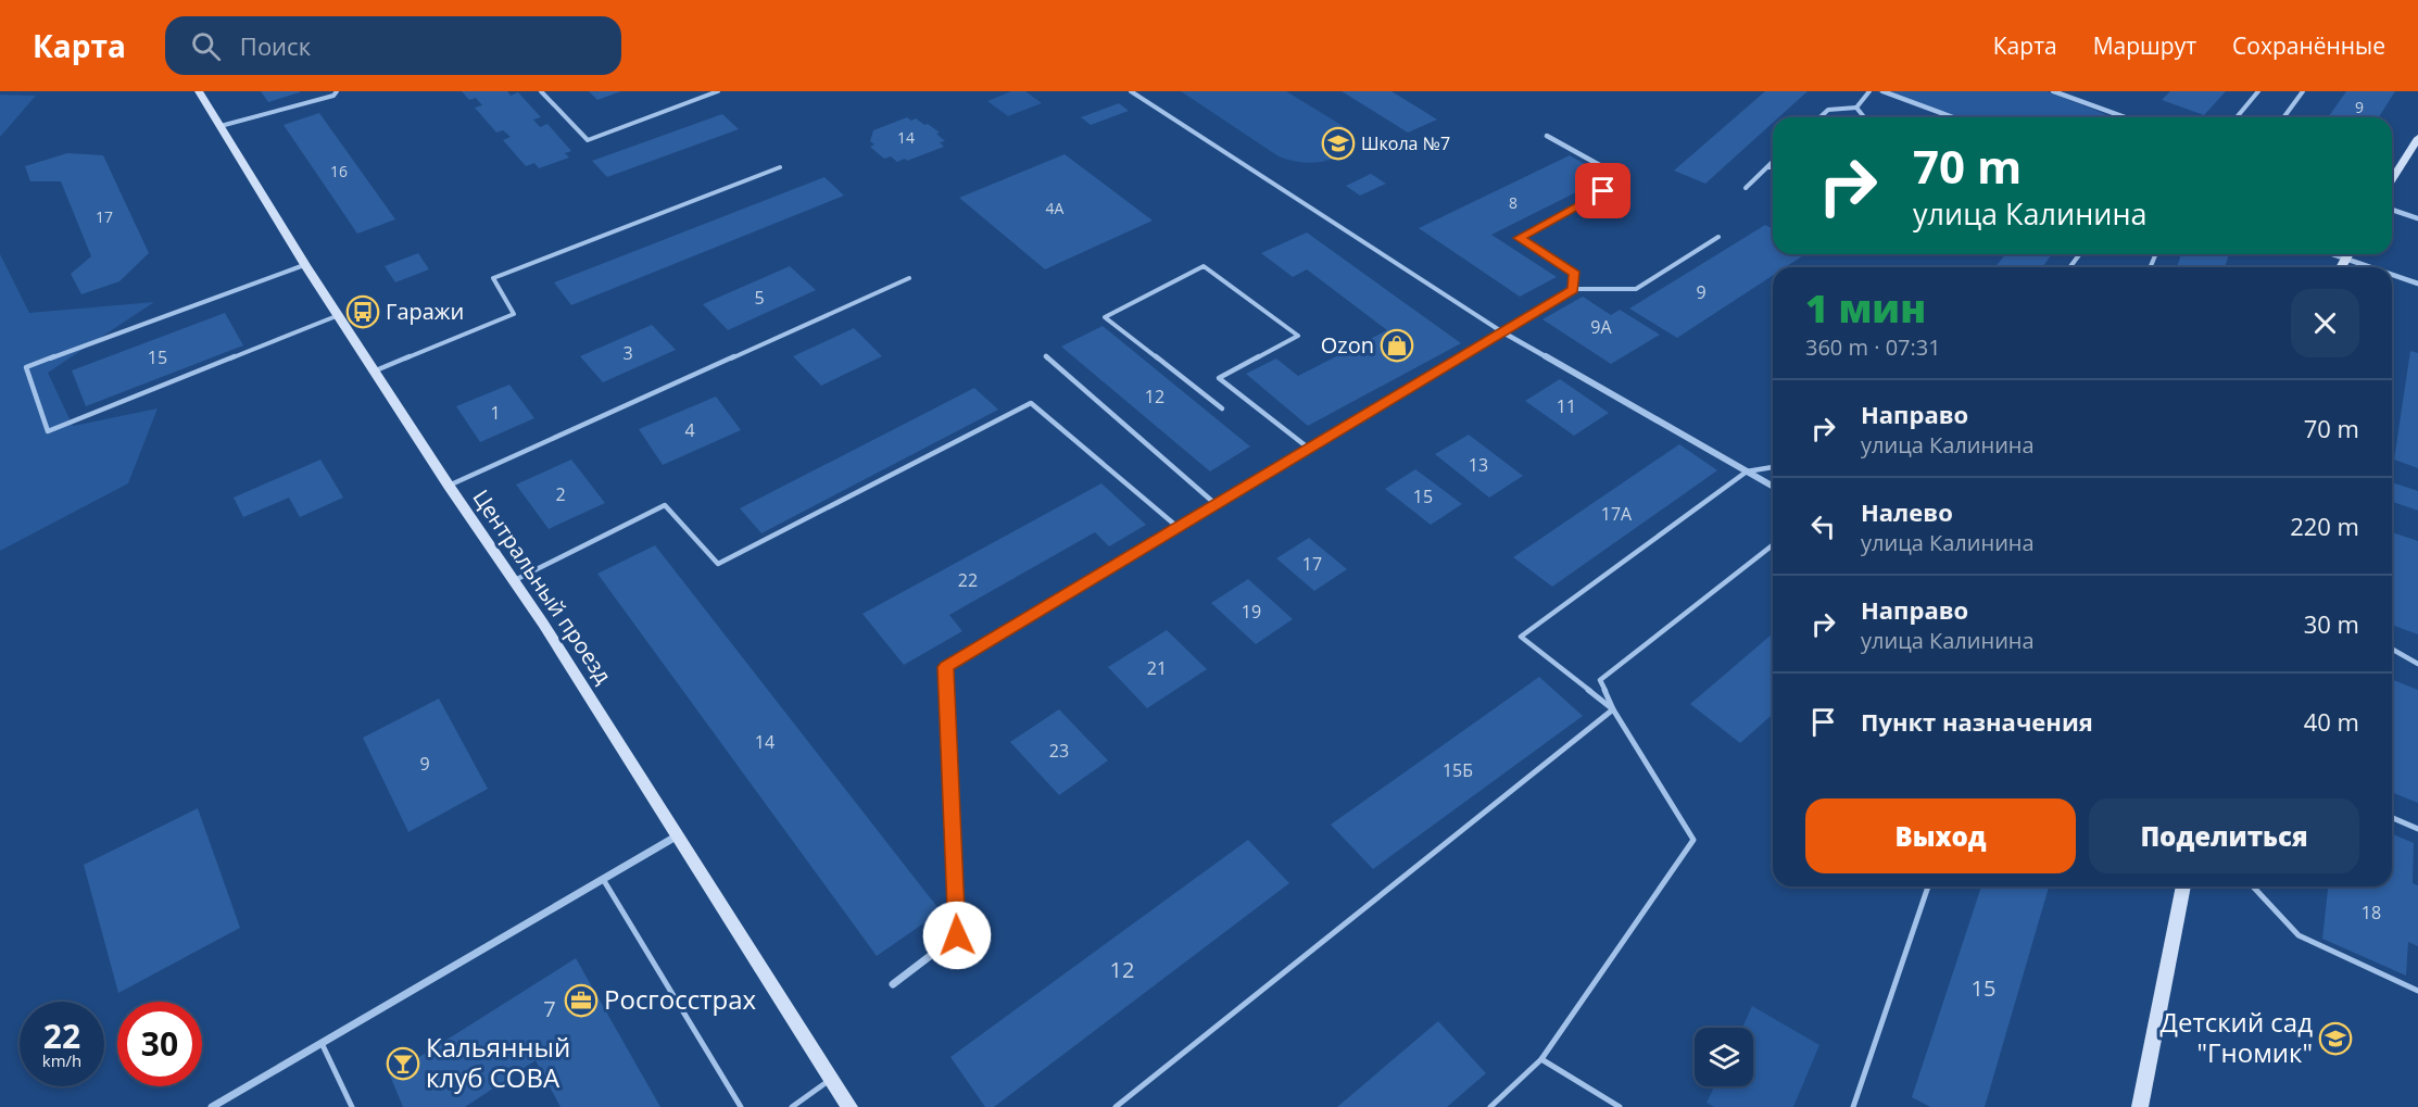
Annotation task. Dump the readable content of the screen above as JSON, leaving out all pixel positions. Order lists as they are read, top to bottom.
{
  "streets": {
    "main road": ["Центральный проезд"]
  },
  "places": {
    "school or university": ["Школа №7", "Детский сад \"Гномик\""],
    "bus stop": ["Гаражи"],
    "shop": ["Ozon"],
    "office": ["Росгосстрах"],
    "bar": ["Кальянный клуб СОВА"]
  },
  "house_numbers": [
    "9",
    "14",
    "16",
    "8",
    "4А",
    "17",
    "9",
    "5",
    "9А",
    "3",
    "15",
    "12",
    "11",
    "1",
    "4",
    "13",
    "2",
    "15",
    "17А",
    "17",
    "22",
    "19",
    "21",
    "14",
    "23",
    "9",
    "15Б",
    "18",
    "12",
    "15",
    "7"
  ],
  "page": {
    "header": "Карта",
    "search": "Поиск",
    "nav": ["Карта", "Маршрут", "Сохранённые"],
    "turn": ["70 m", "улица Калинина"],
    "heading": ["1 мин", "360 m · 07:31"],
    "list": [
      {
        "name": "Направо",
        "note": "улица Калинина",
        "value": "70 m"
      },
      {
        "name": "Налево",
        "note": "улица Калинина",
        "value": "220 m"
      },
      {
        "name": "Направо",
        "note": "улица Калинина",
        "value": "30 m"
      },
      {
        "name": "Пункт назначения",
        "value": "40 m"
      }
    ],
    "buttons": ["Выход", "Поделиться"],
    "speed": "22 km/h",
    "limit": "30"
  }
}
